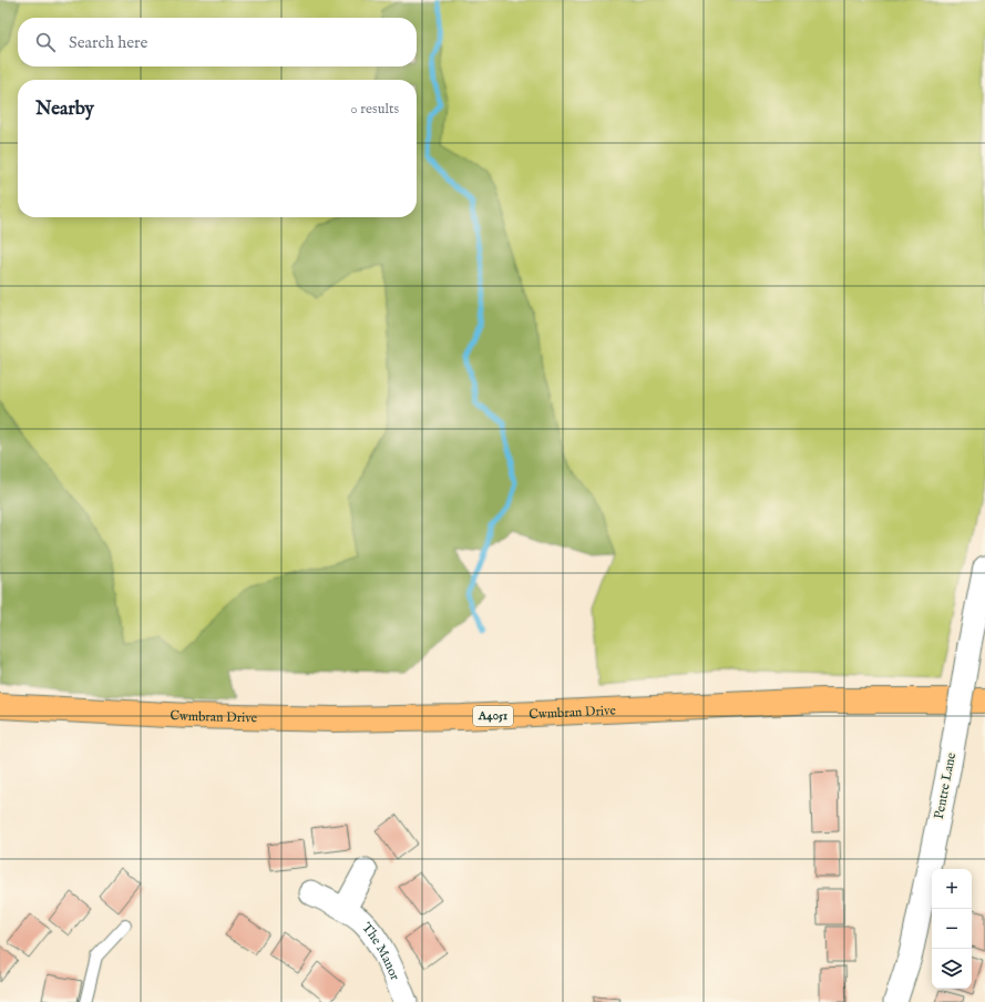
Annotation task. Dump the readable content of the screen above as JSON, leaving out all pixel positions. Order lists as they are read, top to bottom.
{
  "streets": {
    "main road": ["Cwmbran Drive", "A4051"],
    "street": ["Pentre Lane", "The Manor"]
  },
  "page": {
    "search": "Search here",
    "heading": ["Nearby", "0 results"],
    "map_buttons": ["+", "−"]
  }
}
